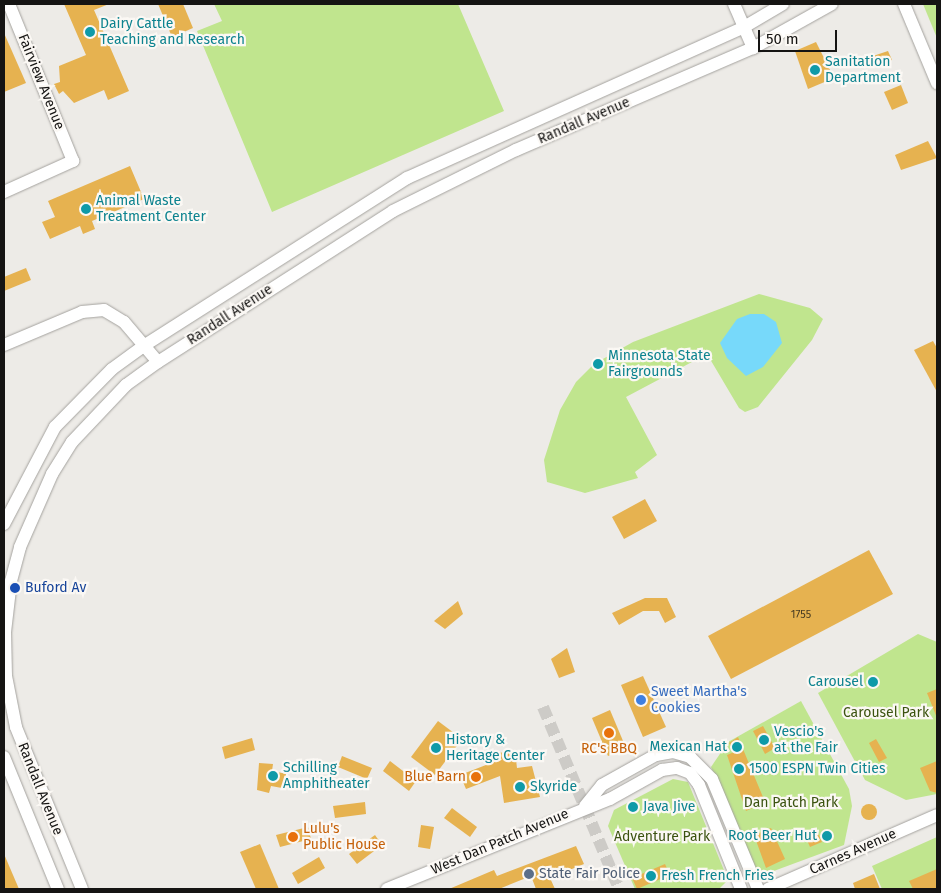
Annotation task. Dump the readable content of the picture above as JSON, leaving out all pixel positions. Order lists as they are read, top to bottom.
{
  "streets": {
    "street": [
      "Fairview Avenue",
      "Randall Avenue",
      "West Dan Patch Avenue",
      "Carnes Avenue"
    ]
  },
  "parks": ["Carousel Park", "Dan Patch Park", "Adventure Park"],
  "places": [
    "Dairy Cattle Teaching and Research",
    "Sanitation Department",
    "Animal Waste Treatment Center",
    "Minnesota State Fairgrounds",
    "Buford Av",
    "Carousel",
    "Sweet Martha's Cookies",
    "RC's BBQ",
    "Vescio's at the Fair",
    "Mexican Hat",
    "History & Heritage Center",
    "1500 ESPN Twin Cities",
    "Schilling Amphitheater",
    "Blue Barn",
    "Skyride",
    "Java Jive",
    "Root Beer Hut",
    "Lulu's Public House",
    "State Fair Police",
    "Fresh French Fries"
  ],
  "house_numbers": ["1755"],
  "scale_bar": "50 m"
}
